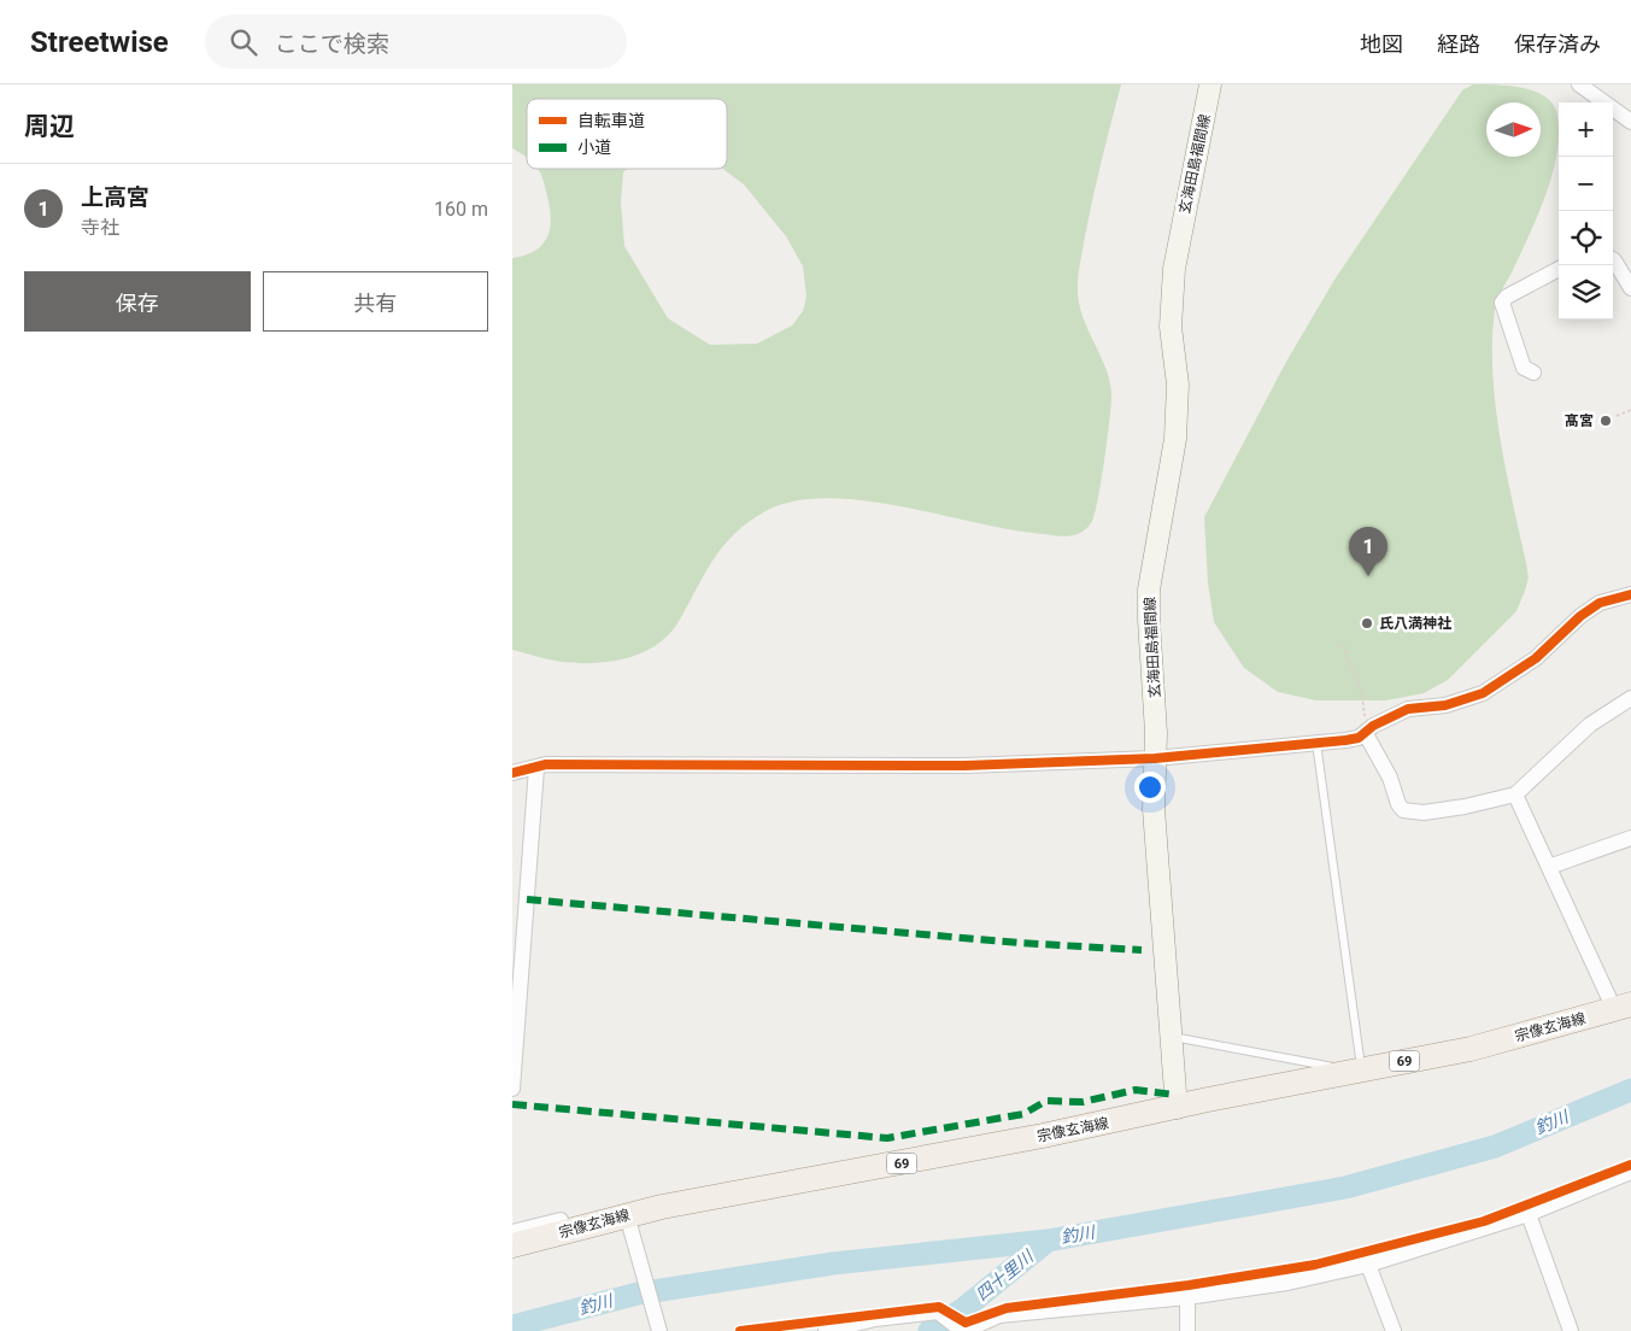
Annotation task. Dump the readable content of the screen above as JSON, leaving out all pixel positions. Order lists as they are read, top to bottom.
{
  "streets": {
    "main road": ["玄海田島福間線", "宗像玄海線", "69"]
  },
  "crossings": [
    ["玄海田島福間線", "宗像玄海線"]
  ],
  "water": ["釣川", "四十里川"],
  "places": ["髙宮", "氏八満神社"],
  "legend": ["自転車道", "小道"],
  "north": "right",
  "page": {
    "header": "Streetwise",
    "search": "ここで検索",
    "nav": ["地図", "経路", "保存済み"],
    "heading": "周辺",
    "map_buttons": ["+", "−"],
    "list": [
      {
        "mark": "1",
        "name": "上高宮",
        "note": "寺社",
        "value": "160 m"
      }
    ],
    "buttons": ["保存", "共有"],
    "pins": "1"
  }
}
